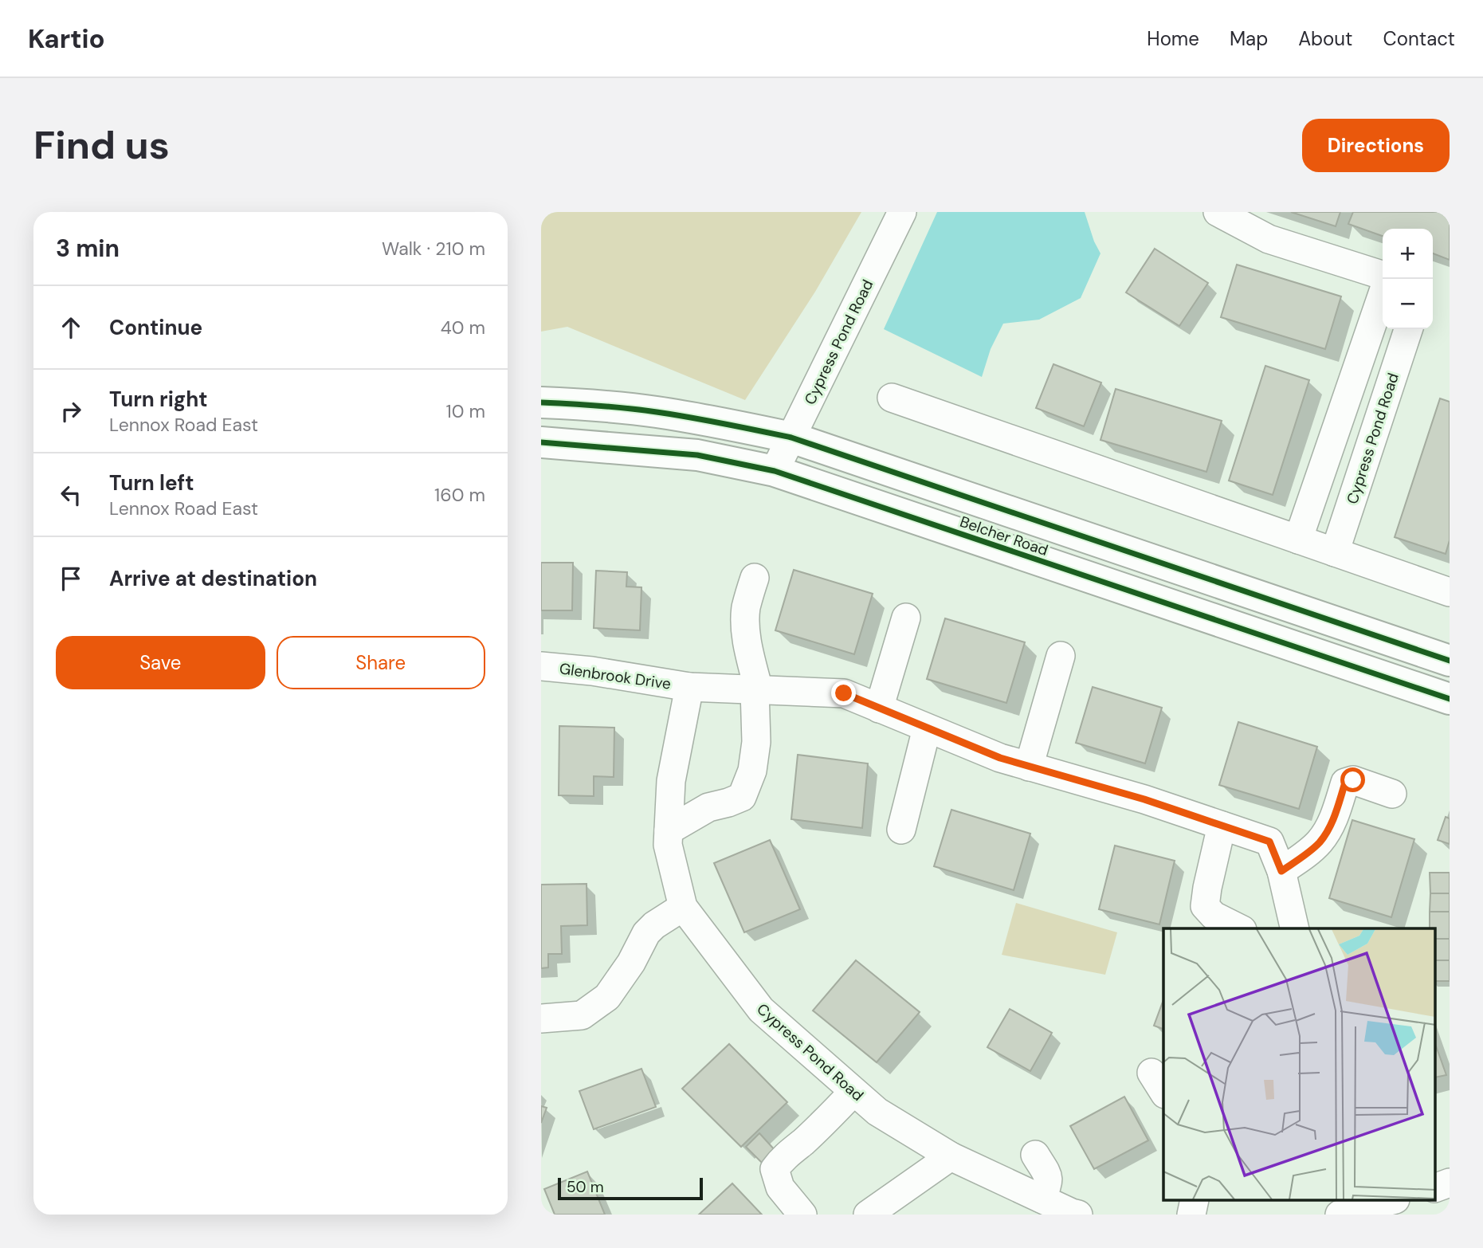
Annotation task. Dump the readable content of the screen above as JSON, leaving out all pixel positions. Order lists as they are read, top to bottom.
{
  "streets": {
    "main road": ["Belcher Road"],
    "street": ["Cypress Pond Road", "Glenbrook Drive"]
  },
  "crossings": [
    ["Cypress Pond Road", "Belcher Road"],
    ["Cypress Pond Road", "Glenbrook Drive"]
  ],
  "scale_bar": "50 m",
  "page": {
    "header": "Kartio",
    "nav": [
      "Home",
      "Map",
      "About",
      "Contact"
    ],
    "buttons": [
      "Directions",
      ["Save", "Share"]
    ],
    "title": "Find us",
    "heading": ["3 min", "Walk · 210 m"],
    "map_buttons": ["+", "−"],
    "list": [
      ["Continue", "40 m"],
      ["Turn right", "Lennox Road East", "10 m"],
      ["Turn left", "Lennox Road East", "160 m"],
      "Arrive at destination"
    ],
    "scale": "50 m"
  }
}
